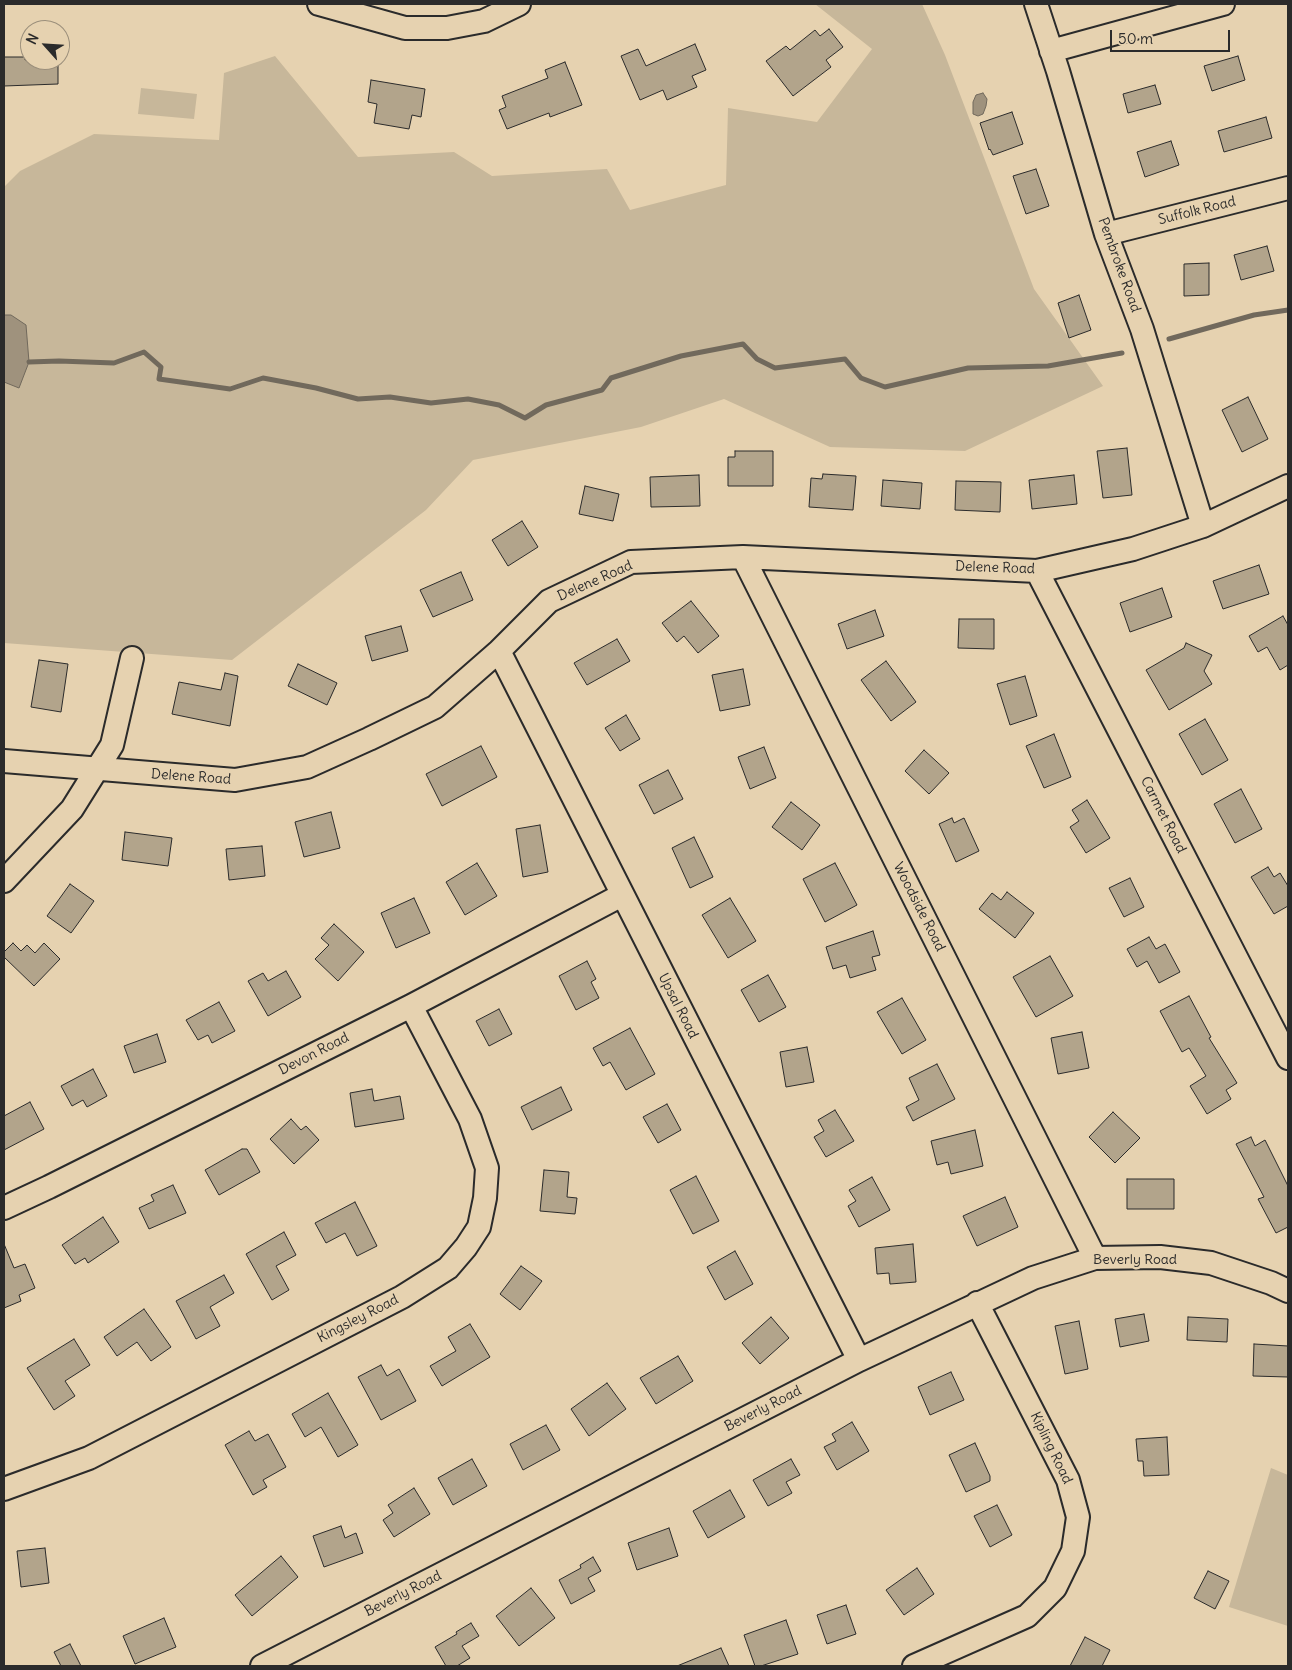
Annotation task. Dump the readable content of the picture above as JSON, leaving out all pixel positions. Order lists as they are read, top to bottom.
{
  "streets": {
    "street": [
      "Suffolk Road",
      "Pembroke Road",
      "Delene Road",
      "Carmet Road",
      "Woodside Road",
      "Upsal Road",
      "Devon Road",
      "Beverly Road",
      "Kingsley Road",
      "Kipling Road"
    ]
  },
  "crossings": [
    ["Suffolk Road", "Pembroke Road"],
    ["Pembroke Road", "Delene Road"],
    ["Delene Road", "Carmet Road"],
    ["Delene Road", "Woodside Road"],
    ["Delene Road", "Upsal Road"],
    ["Woodside Road", "Beverly Road"],
    ["Upsal Road", "Devon Road"],
    ["Upsal Road", "Beverly Road"],
    ["Devon Road", "Kingsley Road"],
    ["Beverly Road", "Kipling Road"]
  ],
  "scale_bar": "50 m",
  "north": "top left"
}
